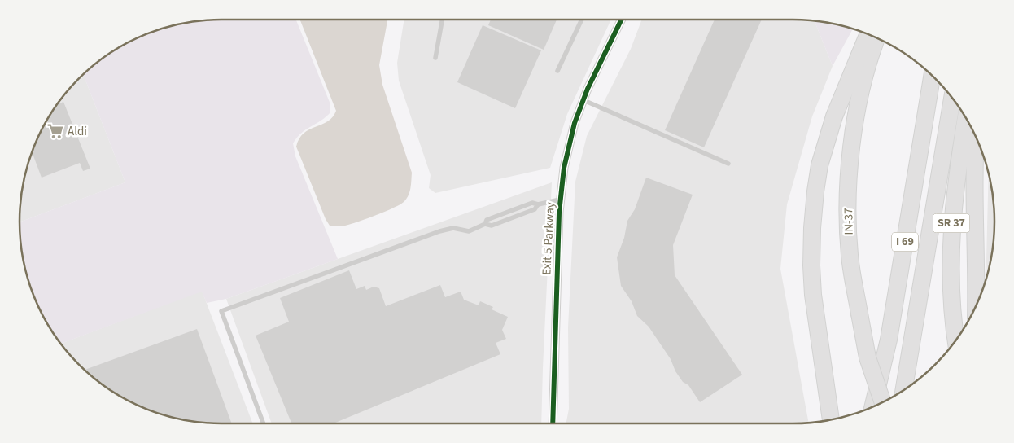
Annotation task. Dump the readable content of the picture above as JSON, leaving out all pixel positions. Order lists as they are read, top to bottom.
{
  "streets": {
    "highway": ["IN-37", "SR 37", "I 69"],
    "street": ["Exit 5 Parkway"]
  },
  "places": {
    "supermarket": ["Aldi"]
  }
}
